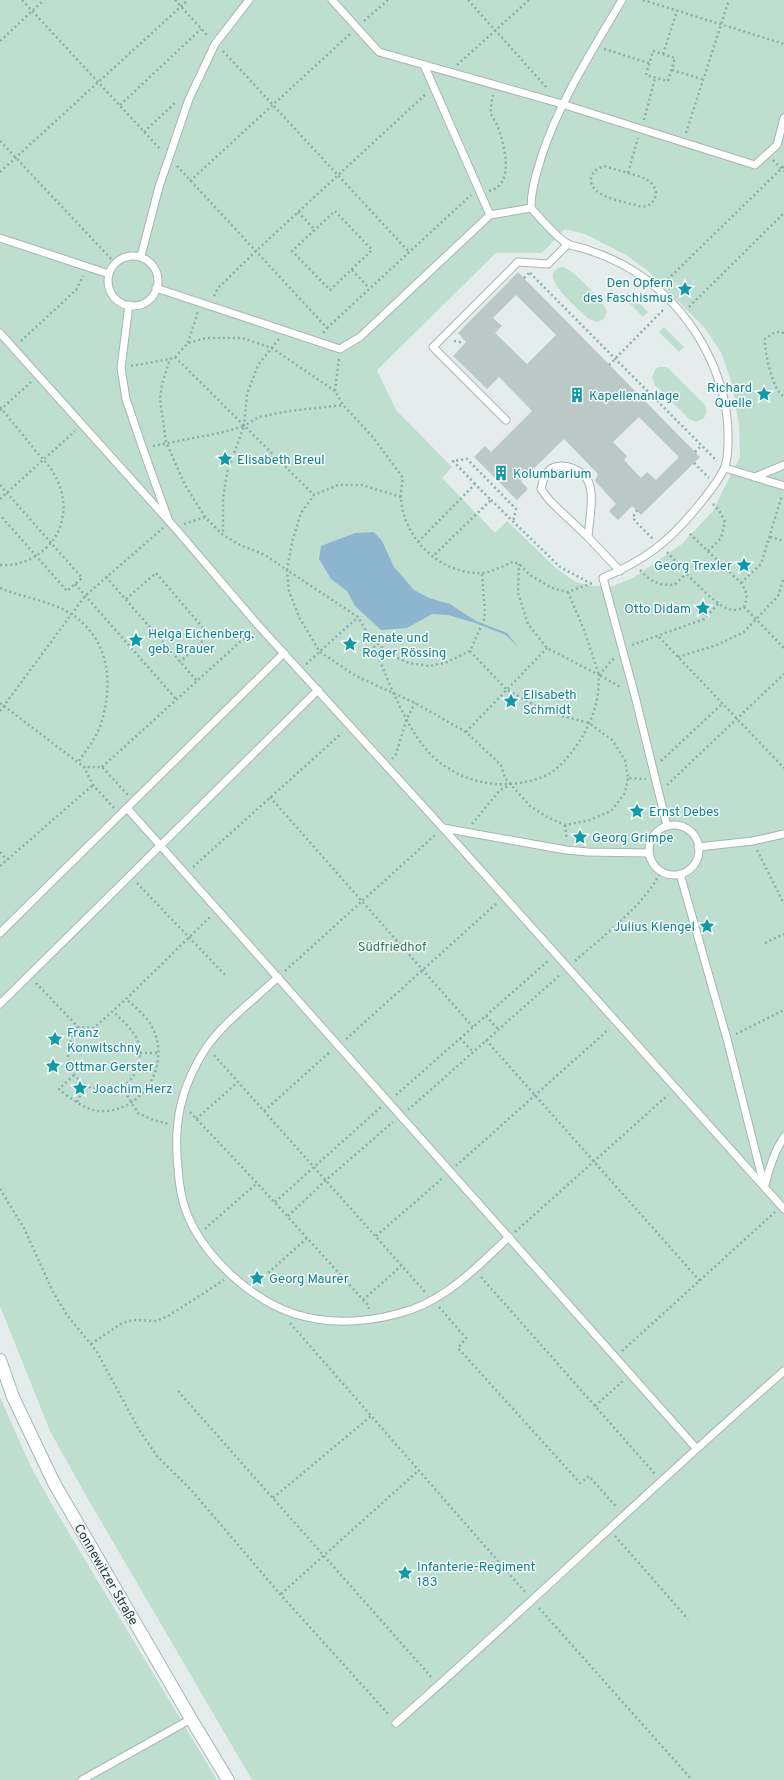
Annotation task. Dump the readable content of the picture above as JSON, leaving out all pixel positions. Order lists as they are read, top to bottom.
{
  "streets": {
    "street": ["Connewitzer Straße"]
  },
  "parks": ["Südfriedhof"],
  "places": {
    "place": [
      "Den Opfern des Faschismus",
      "Richard Quelle",
      "Elisabeth Breul",
      "Georg Trexler",
      "Otto Didam",
      "Helga Eichenberg, geb. Brauer",
      "Renate und Roger Rössing",
      "Elisabeth Schmidt",
      "Ernst Debes",
      "Georg Grimpe",
      "Julius Klengel",
      "Franz Konwitschny",
      "Ottmar Gerster",
      "Joachim Herz",
      "Georg Maurer",
      "Infanterie-Regiment 183"
    ],
    "building": ["Kapellenanlage", "Kolumbarium"]
  }
}
